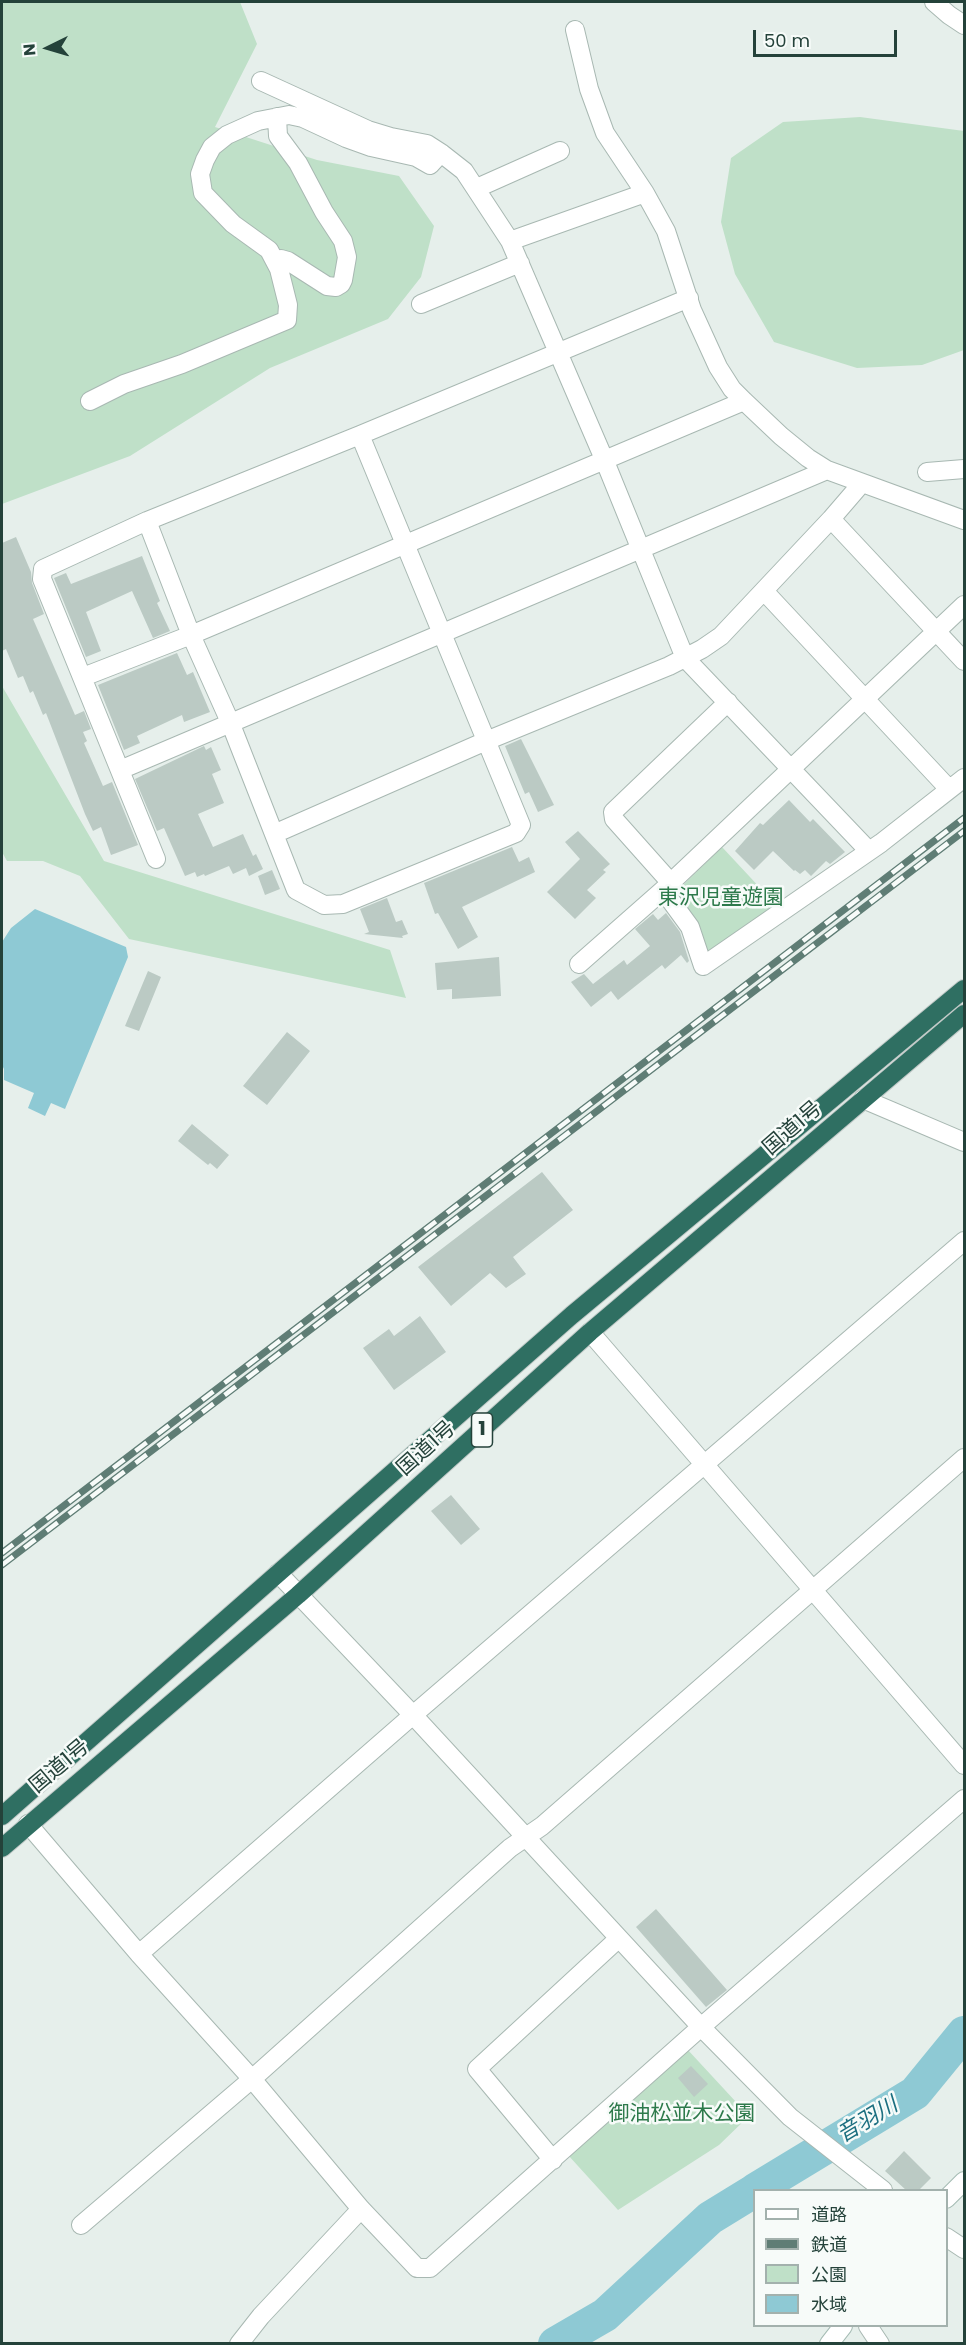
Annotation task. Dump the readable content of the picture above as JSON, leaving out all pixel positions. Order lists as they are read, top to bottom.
{
  "streets": {
    "highway": ["国道1号", "1"]
  },
  "water": ["音羽川"],
  "parks": ["東沢児童遊園", "御油松並木公園"],
  "legend": [
    "道路",
    "鉄道",
    "公園",
    "水域"
  ],
  "scale_bar": "50 m",
  "north": "left"
}
